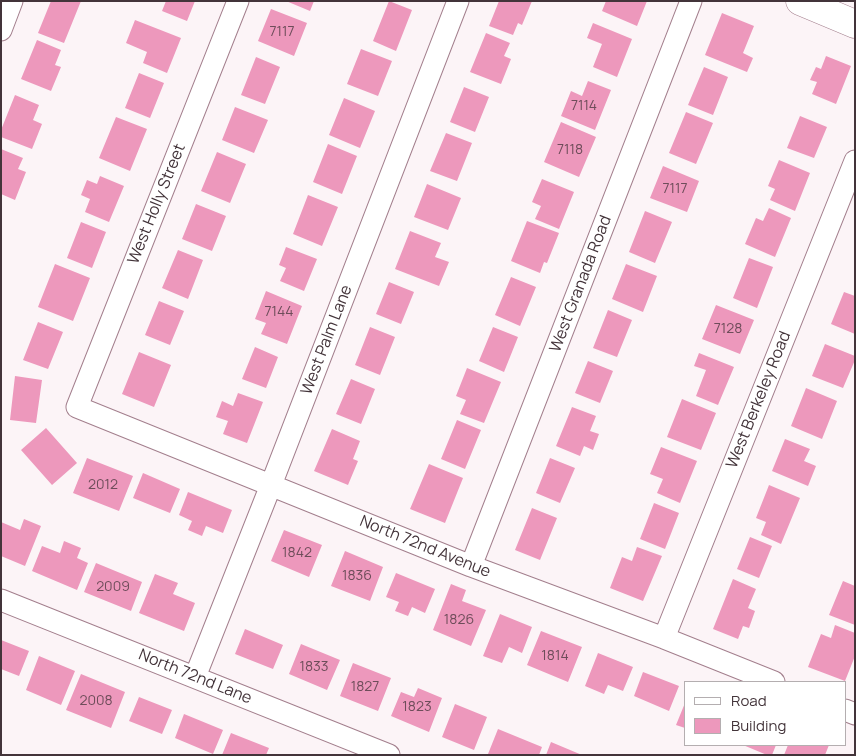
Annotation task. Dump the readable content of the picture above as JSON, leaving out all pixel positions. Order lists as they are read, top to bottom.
{
  "streets": {
    "street": [
      "West Holly Street",
      "West Granada Road",
      "West Palm Lane",
      "West Berkeley Road",
      "North 72nd Avenue",
      "North 72nd Lane"
    ]
  },
  "crossings": [
    ["West Holly Street", "North 72nd Avenue"],
    ["West Granada Road", "North 72nd Avenue"],
    ["West Palm Lane", "North 72nd Avenue"],
    ["West Palm Lane", "North 72nd Lane"],
    ["West Berkeley Road", "North 72nd Avenue"]
  ],
  "house_numbers": [
    "7117",
    "7114",
    "7118",
    "7117",
    "7144",
    "7128",
    "2012",
    "1842",
    "1836",
    "2009",
    "1826",
    "1814",
    "1833",
    "1827",
    "2008",
    "1823"
  ],
  "legend": ["Road", "Building"]
}
